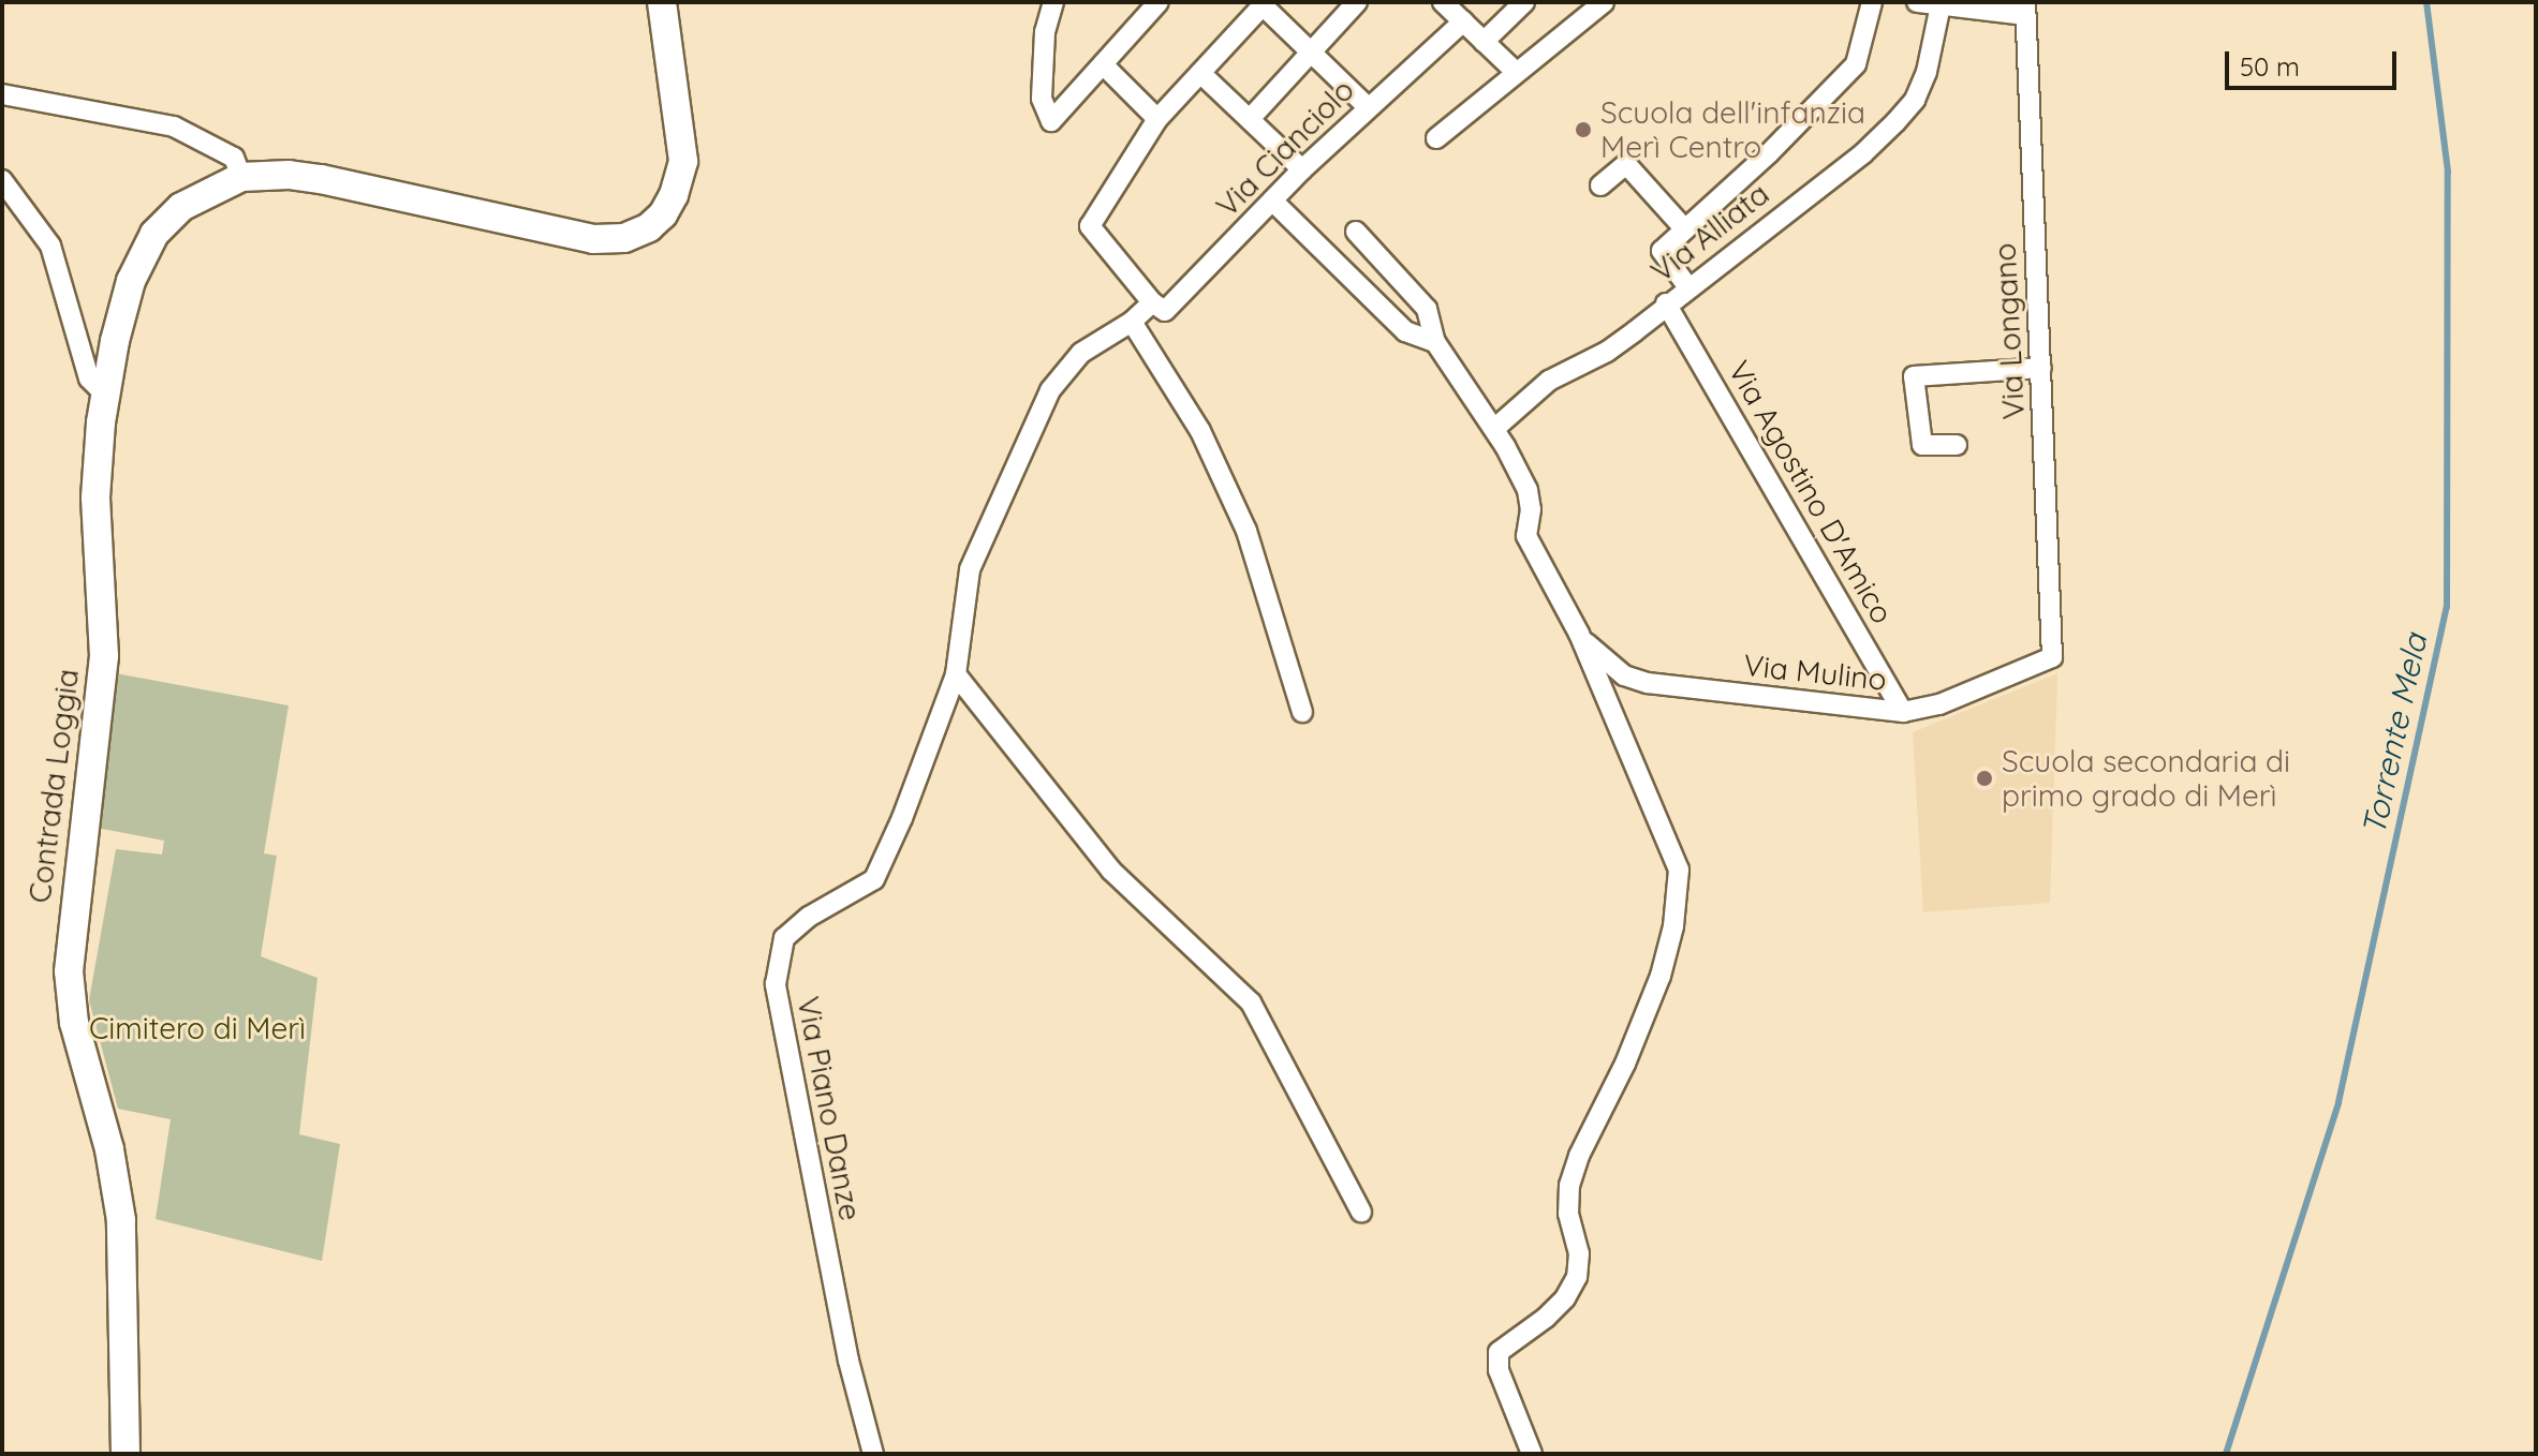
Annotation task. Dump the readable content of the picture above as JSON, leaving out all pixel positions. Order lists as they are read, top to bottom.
{
  "streets": {
    "street": [
      "Via Cianciolo",
      "Via Alliata",
      "Via Longano",
      "Via Agostino D'Amico",
      "Via Mulino",
      "Contrada Loggia",
      "Via Piano Danze"
    ]
  },
  "crossings": [
    ["Via Cianciolo", "Via Piano Danze"],
    ["Via Alliata", "Via Agostino D'Amico"],
    ["Via Longano", "Via Mulino"],
    ["Via Agostino D'Amico", "Via Mulino"]
  ],
  "water": ["Torrente Mela"],
  "parks": ["Cimitero di Merì"],
  "places": ["Scuola dell'infanzia Merì Centro", "Scuola secondaria di primo grado di Merì"],
  "scale_bar": "50 m"
}
